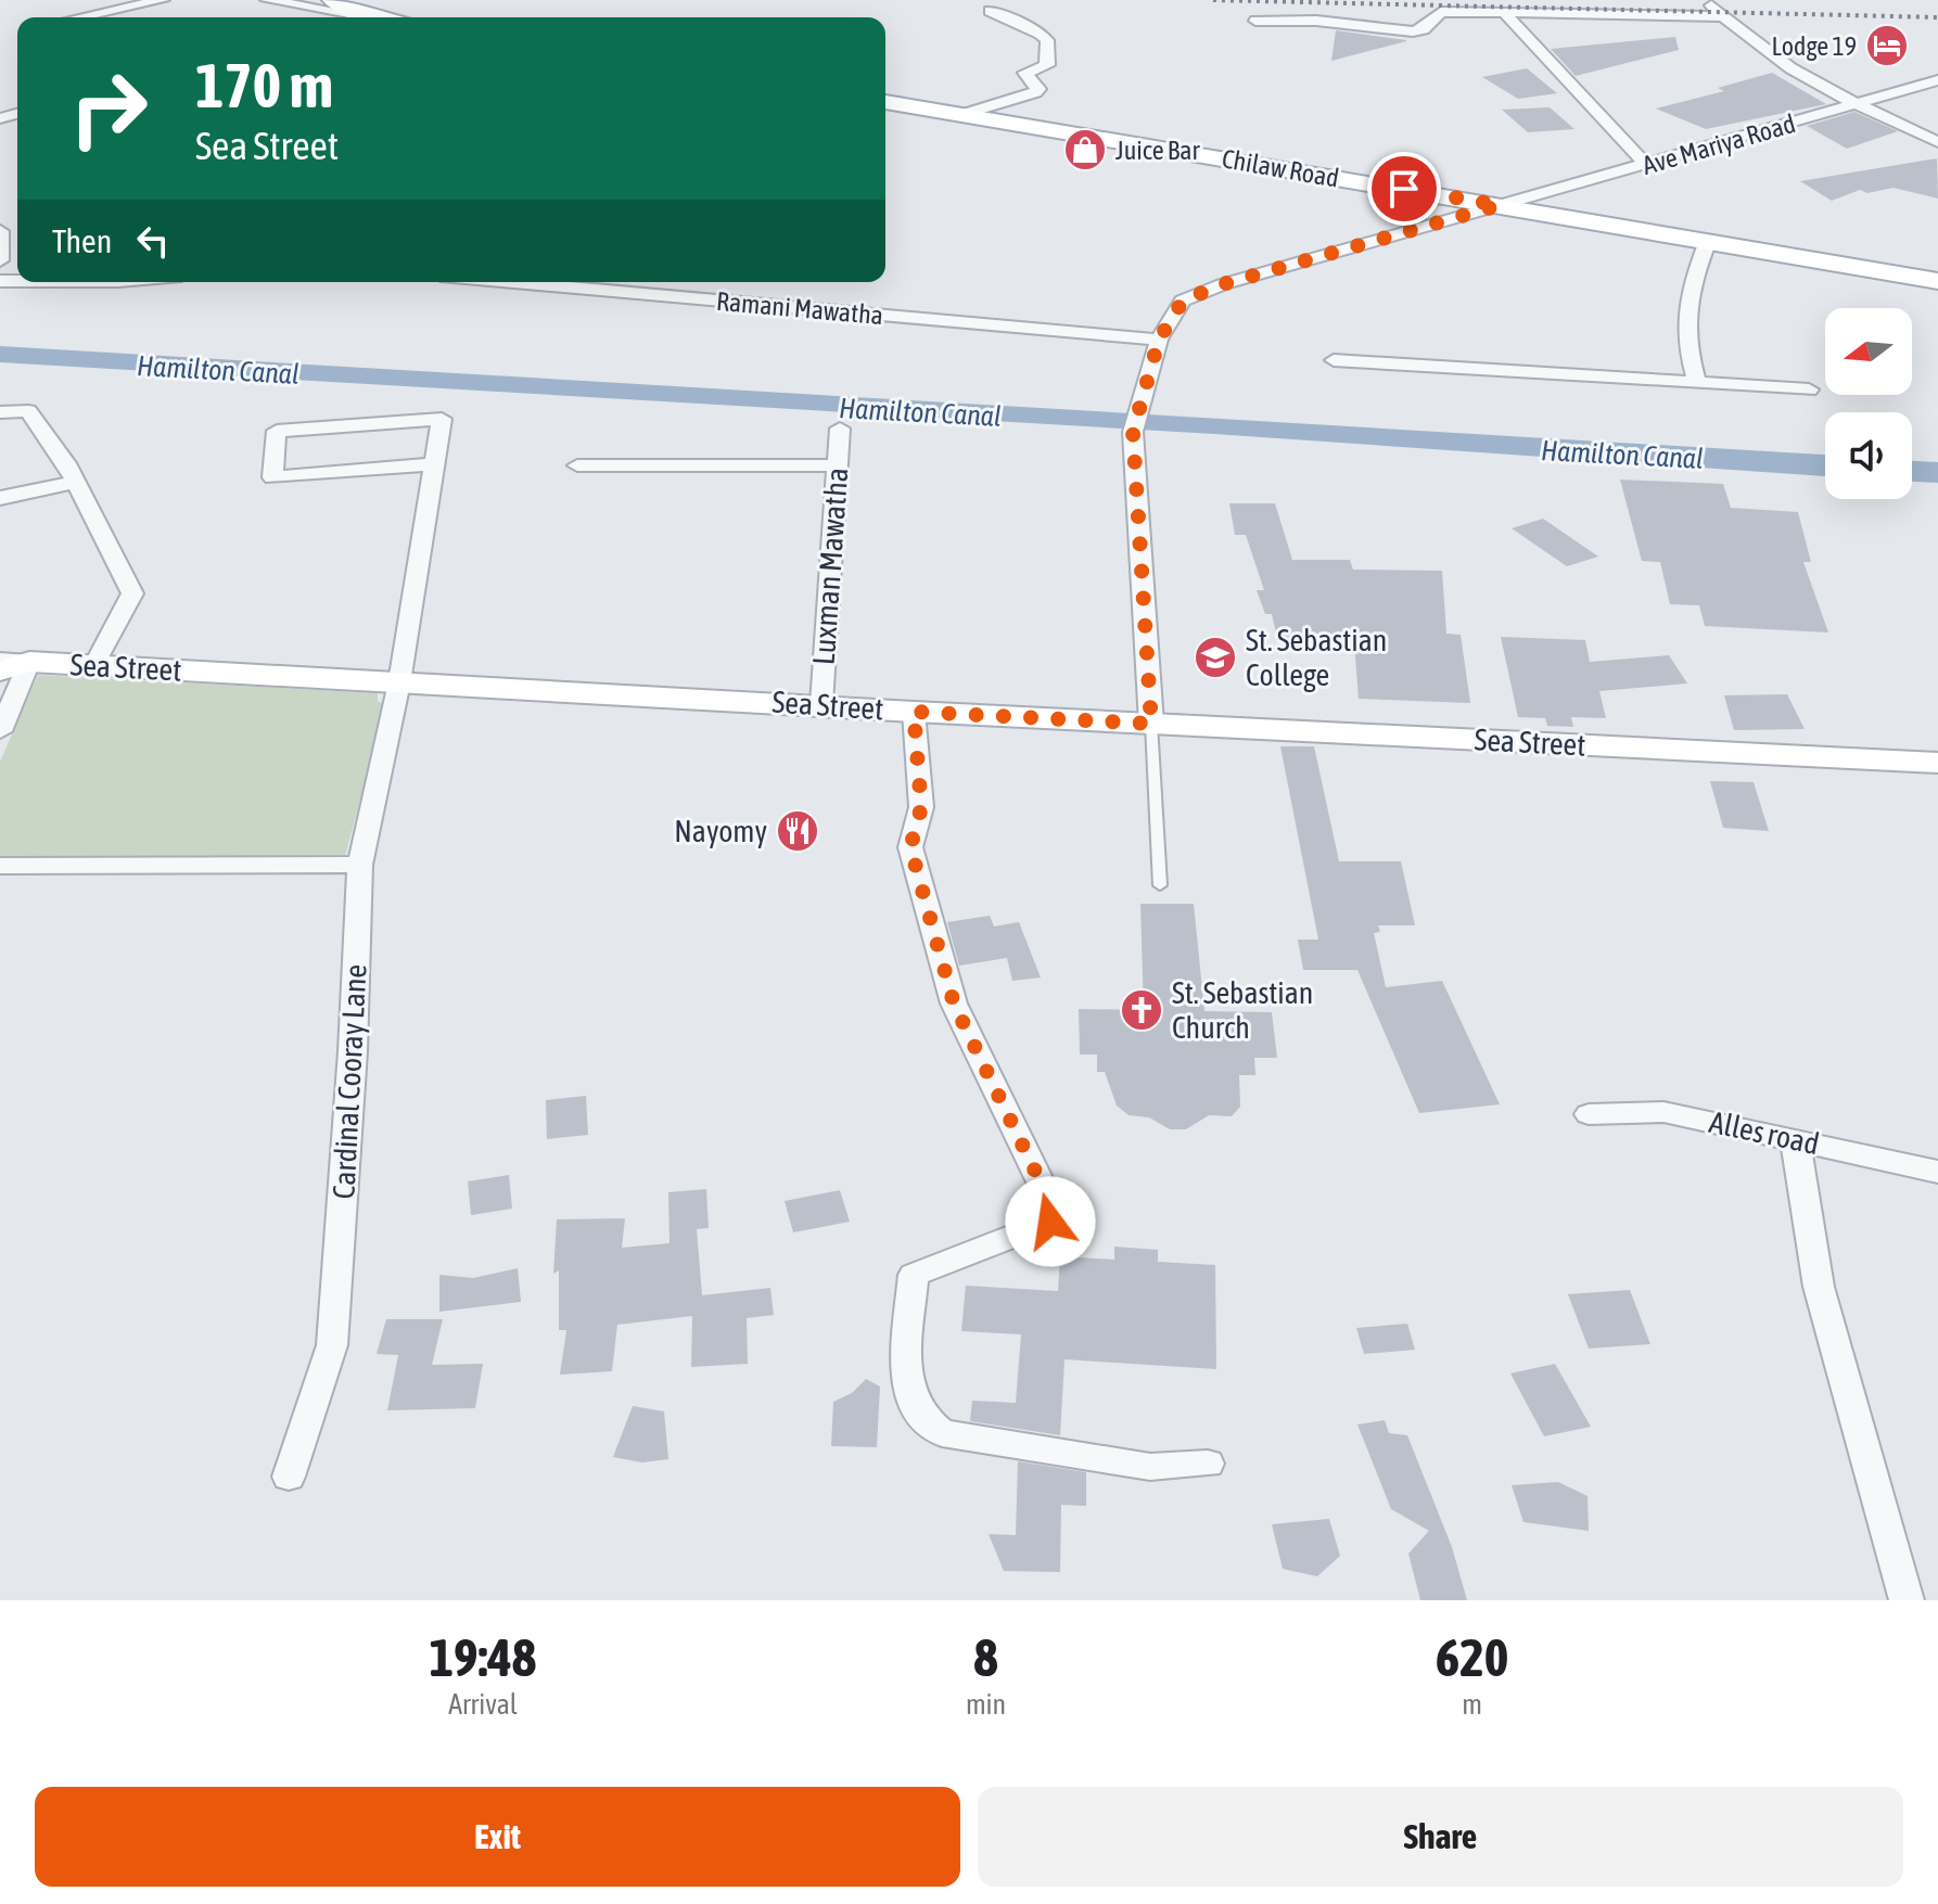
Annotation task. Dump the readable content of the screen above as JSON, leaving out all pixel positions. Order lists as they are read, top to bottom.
{
  "streets": {
    "main road": ["Chilaw Road"],
    "street": [
      "Ave Mariya Road",
      "Ramani Mawatha",
      "Luxman Mawatha",
      "Sea Street",
      "Cardinal Cooray Lane",
      "Alles road"
    ]
  },
  "crossings": [
    ["Ave Mariya Road", "Chilaw Road"],
    ["Ave Mariya Road", "Ramani Mawatha"],
    ["Ave Mariya Road", "Sea Street"],
    ["Luxman Mawatha", "Sea Street"],
    ["Sea Street", "Cardinal Cooray Lane"]
  ],
  "water": ["Hamilton Canal"],
  "places": {
    "hotel": ["Lodge 19"],
    "shop": ["Juice Bar"],
    "school or university": ["St. Sebastian College"],
    "restaurant": ["Nayomy"],
    "church": ["St. Sebastian Church"]
  },
  "north": "left",
  "page": {
    "turn": ["170 m", "Sea Street"],
    "then": "Then",
    "eta": [
      "19:48",
      "Arrival",
      "8",
      "min",
      "620",
      "m"
    ],
    "buttons": ["Exit", "Share"]
  }
}
